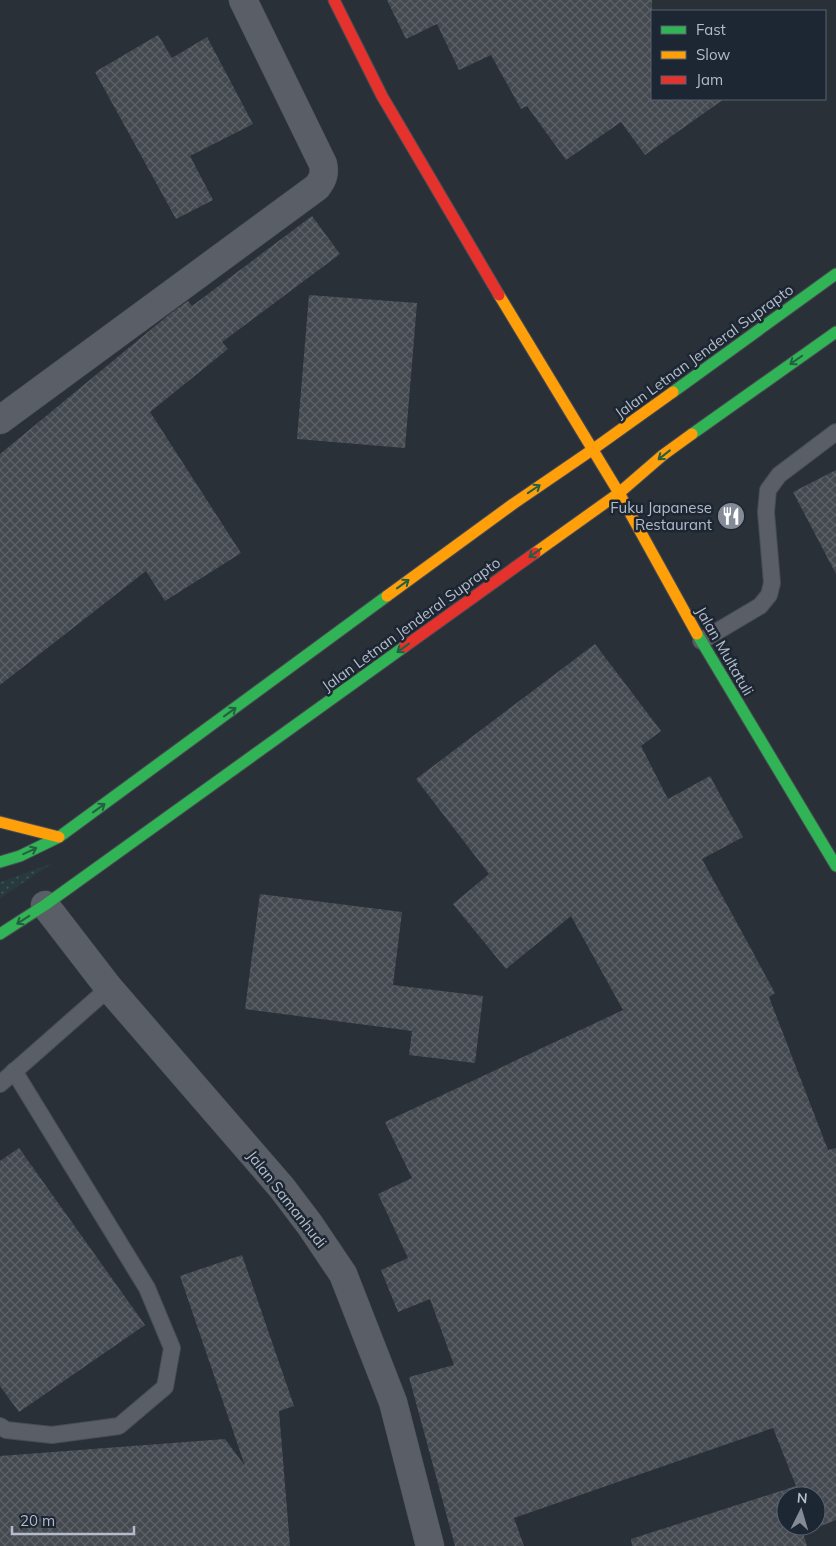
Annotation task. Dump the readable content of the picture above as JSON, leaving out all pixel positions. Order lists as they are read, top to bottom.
{
  "streets": {
    "main road": ["Jalan Letnan Jenderal Suprapto", "Jalan Multatuli"],
    "street": ["Jalan Samanhudi"]
  },
  "crossings": [
    ["Jalan Letnan Jenderal Suprapto", "Jalan Multatuli"],
    ["Jalan Letnan Jenderal Suprapto", "Jalan Samanhudi"]
  ],
  "places": {
    "restaurant": ["Fuku Japanese Restaurant"]
  },
  "legend": ["Fast", "Slow", "Jam"],
  "scale_bar": "20 m",
  "north": "top"
}
